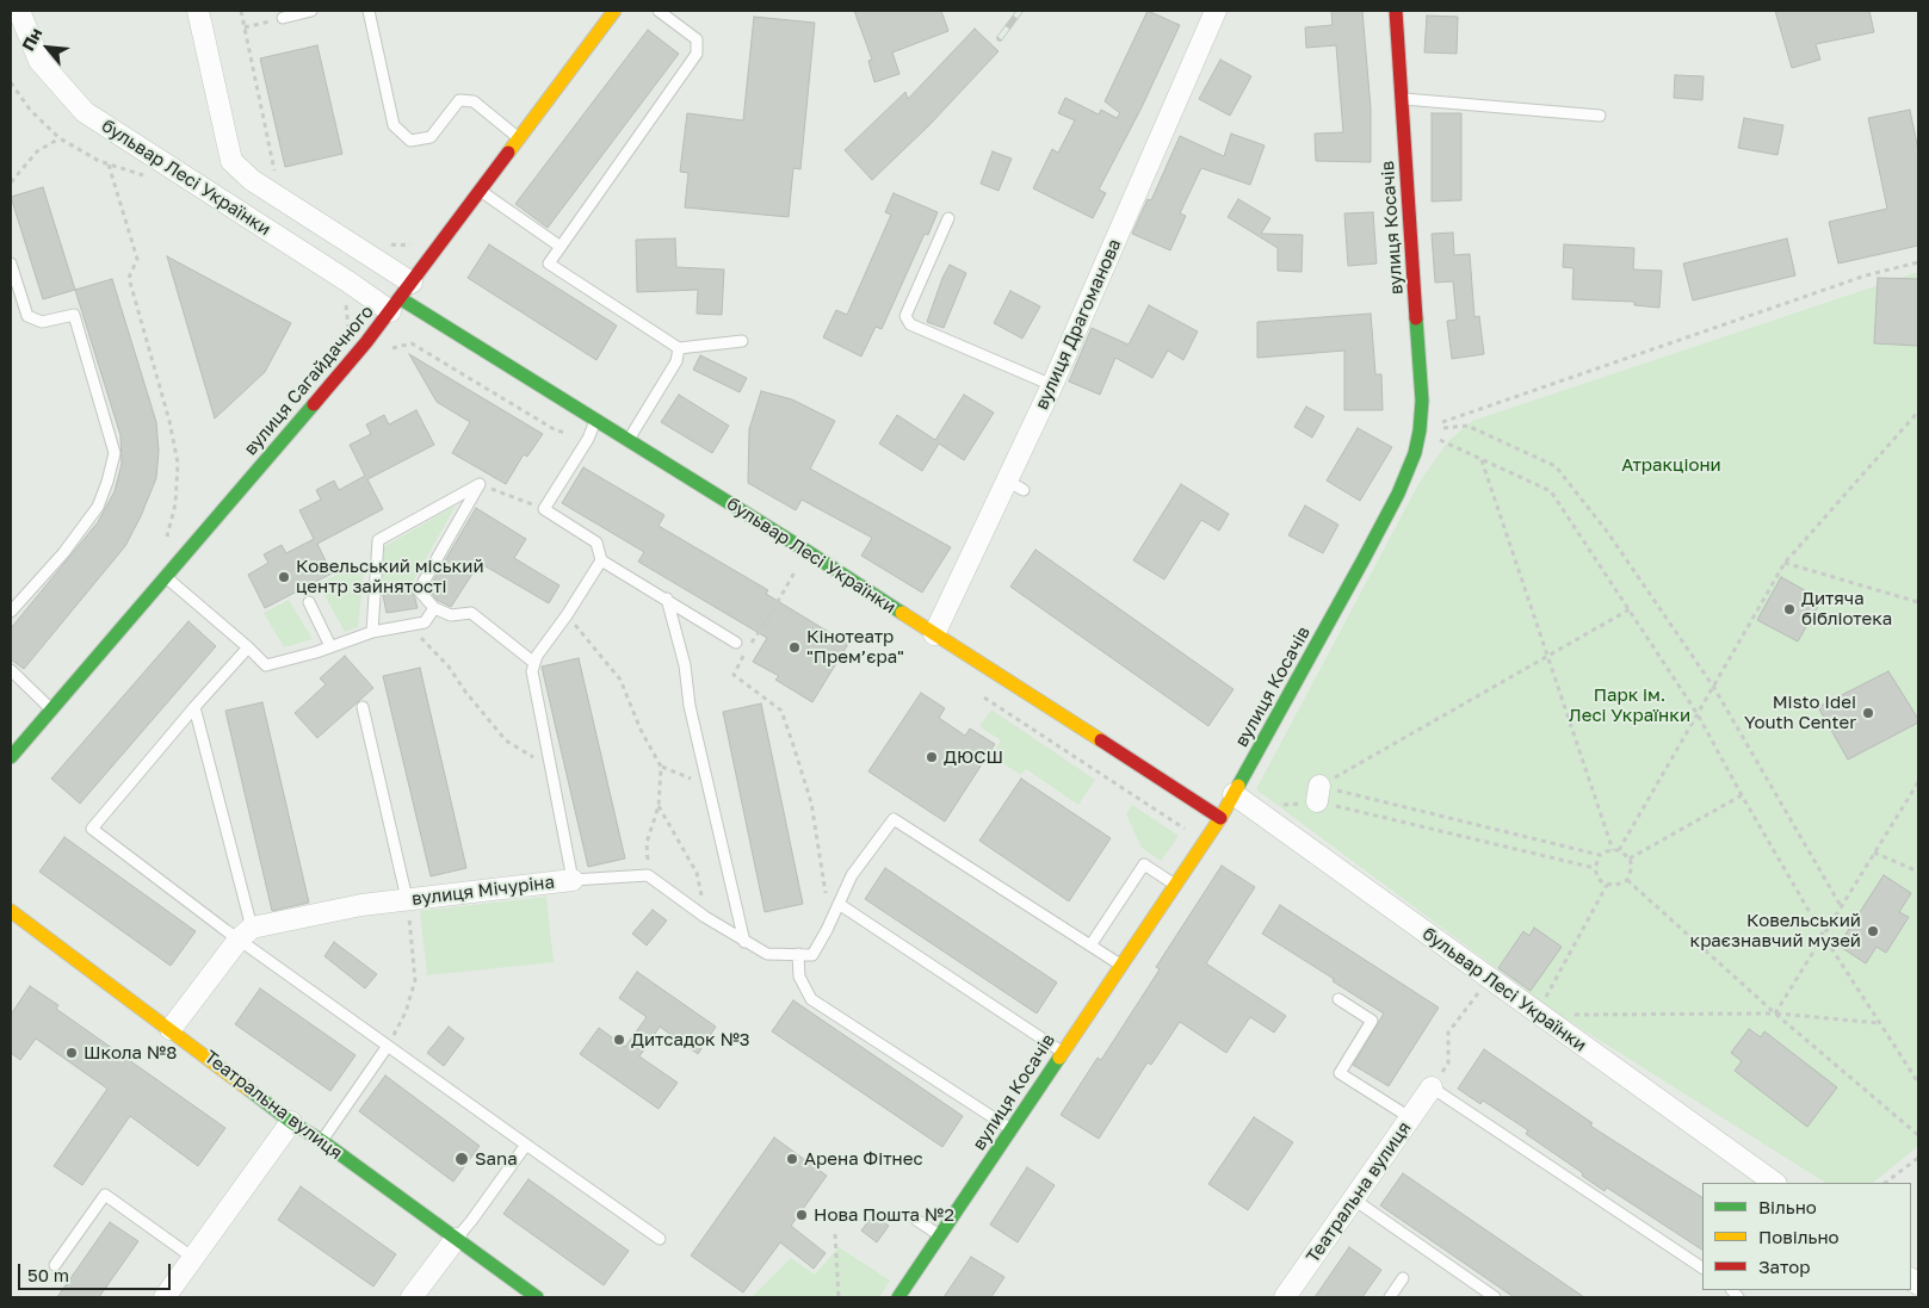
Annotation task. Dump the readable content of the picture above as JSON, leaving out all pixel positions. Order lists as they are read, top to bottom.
{
  "streets": {
    "street": [
      "бульвар Лесі Українки",
      "вулиця Косачів",
      "вулиця Драгоманова",
      "вулиця Сагайдачного",
      "вулиця Мічуріна",
      "Театральна вулиця"
    ]
  },
  "crossings": [
    ["бульвар Лесі Українки", "вулиця Косачів"],
    ["бульвар Лесі Українки", "вулиця Драгоманова"],
    ["бульвар Лесі Українки", "вулиця Сагайдачного"]
  ],
  "parks": ["Атракціони", "Парк ім. Лесі Українки"],
  "places": [
    "Ковельський міський центр зайнятості",
    "Дитяча бібліотека",
    "Кінотеатр \"Прем’єра\"",
    "Misto Idei Youth Center",
    "ДЮСШ",
    "Ковельський краєзнавчий музей",
    "Дитсадок №3",
    "Школа №8",
    "Sana",
    "Арена Фітнес",
    "Нова Пошта №2"
  ],
  "legend": ["Вільно", "Повільно", "Затор"],
  "scale_bar": "50 m",
  "north": "top left"
}
